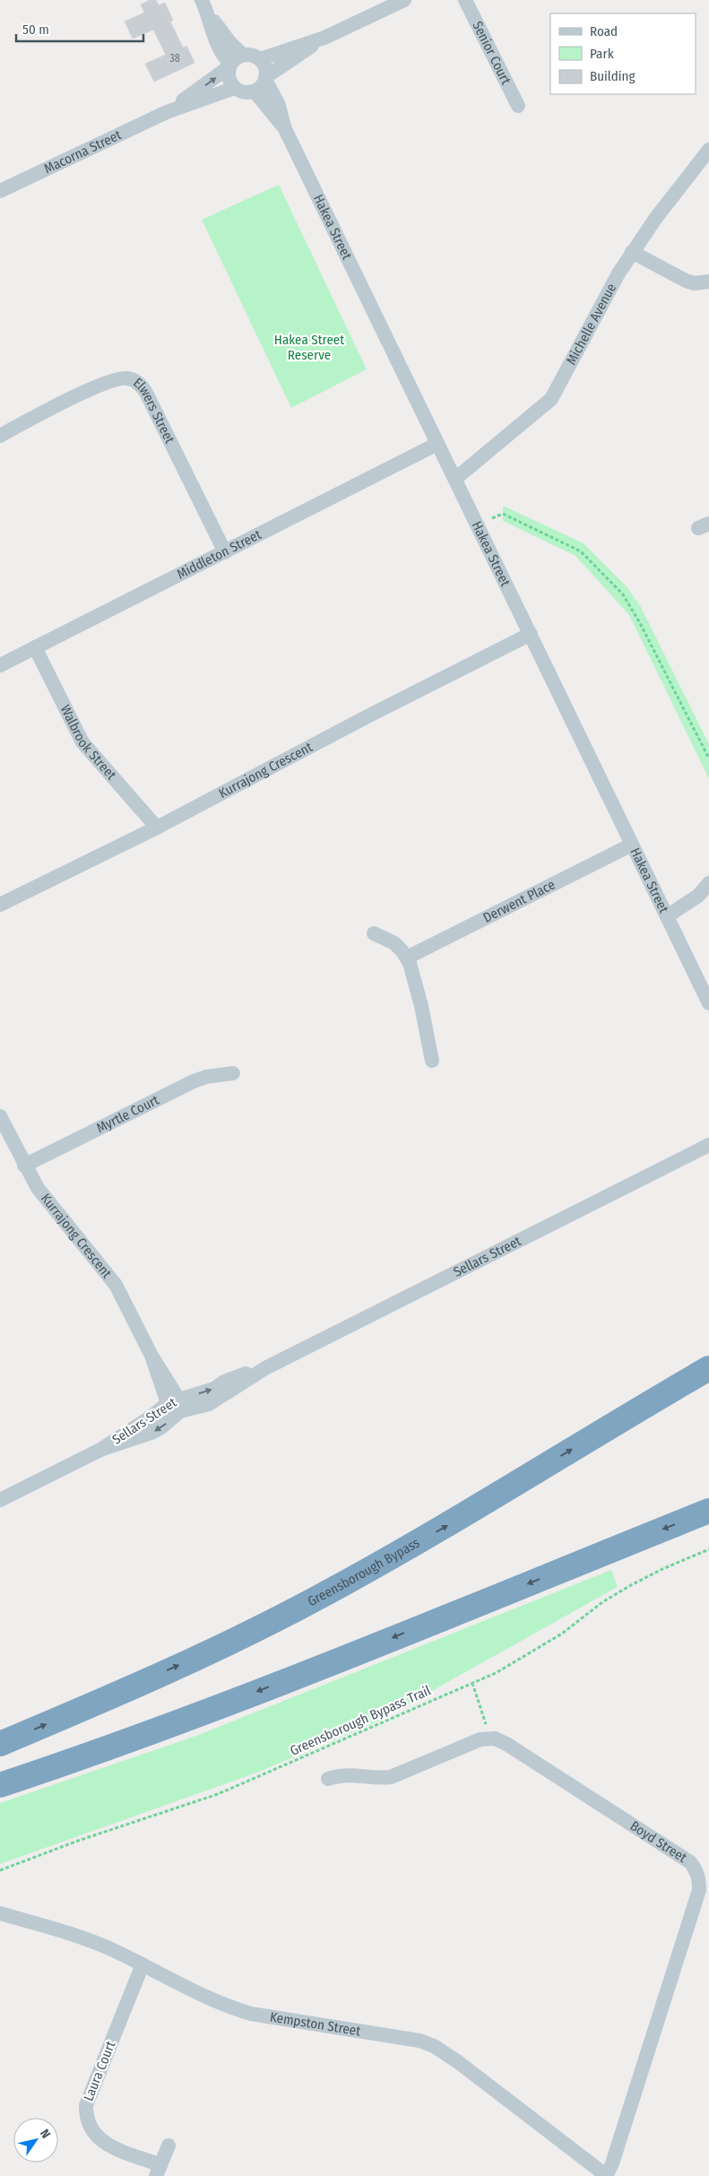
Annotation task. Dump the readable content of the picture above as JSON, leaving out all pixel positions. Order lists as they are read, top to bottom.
{
  "streets": {
    "highway": ["Greensborough Bypass"],
    "street": [
      "Senior Court",
      "Macorna Street",
      "Hakea Street",
      "Michelle Avenue",
      "Elwers Street",
      "Middleton Street",
      "Walbrook Street",
      "Kurrajong Crescent",
      "Derwent Place",
      "Myrtle Court",
      "Sellars Street",
      "Boyd Street",
      "Kempston Street",
      "Laura Court"
    ],
    "path": ["Greensborough Bypass Trail"]
  },
  "crossings": [
    ["Macorna Street", "Hakea Street"],
    ["Hakea Street", "Michelle Avenue"],
    ["Hakea Street", "Middleton Street"],
    ["Hakea Street", "Kurrajong Crescent"],
    ["Hakea Street", "Derwent Place"],
    ["Elwers Street", "Middleton Street"],
    ["Middleton Street", "Walbrook Street"],
    ["Walbrook Street", "Kurrajong Crescent"],
    ["Kurrajong Crescent", "Myrtle Court"],
    ["Kurrajong Crescent", "Sellars Street"],
    ["Boyd Street", "Kempston Street"],
    ["Kempston Street", "Laura Court"]
  ],
  "parks": ["Hakea Street Reserve"],
  "house_numbers": ["38"],
  "legend": ["Road", "Park", "Building"],
  "scale_bar": "50 m",
  "north": "top right"
}
